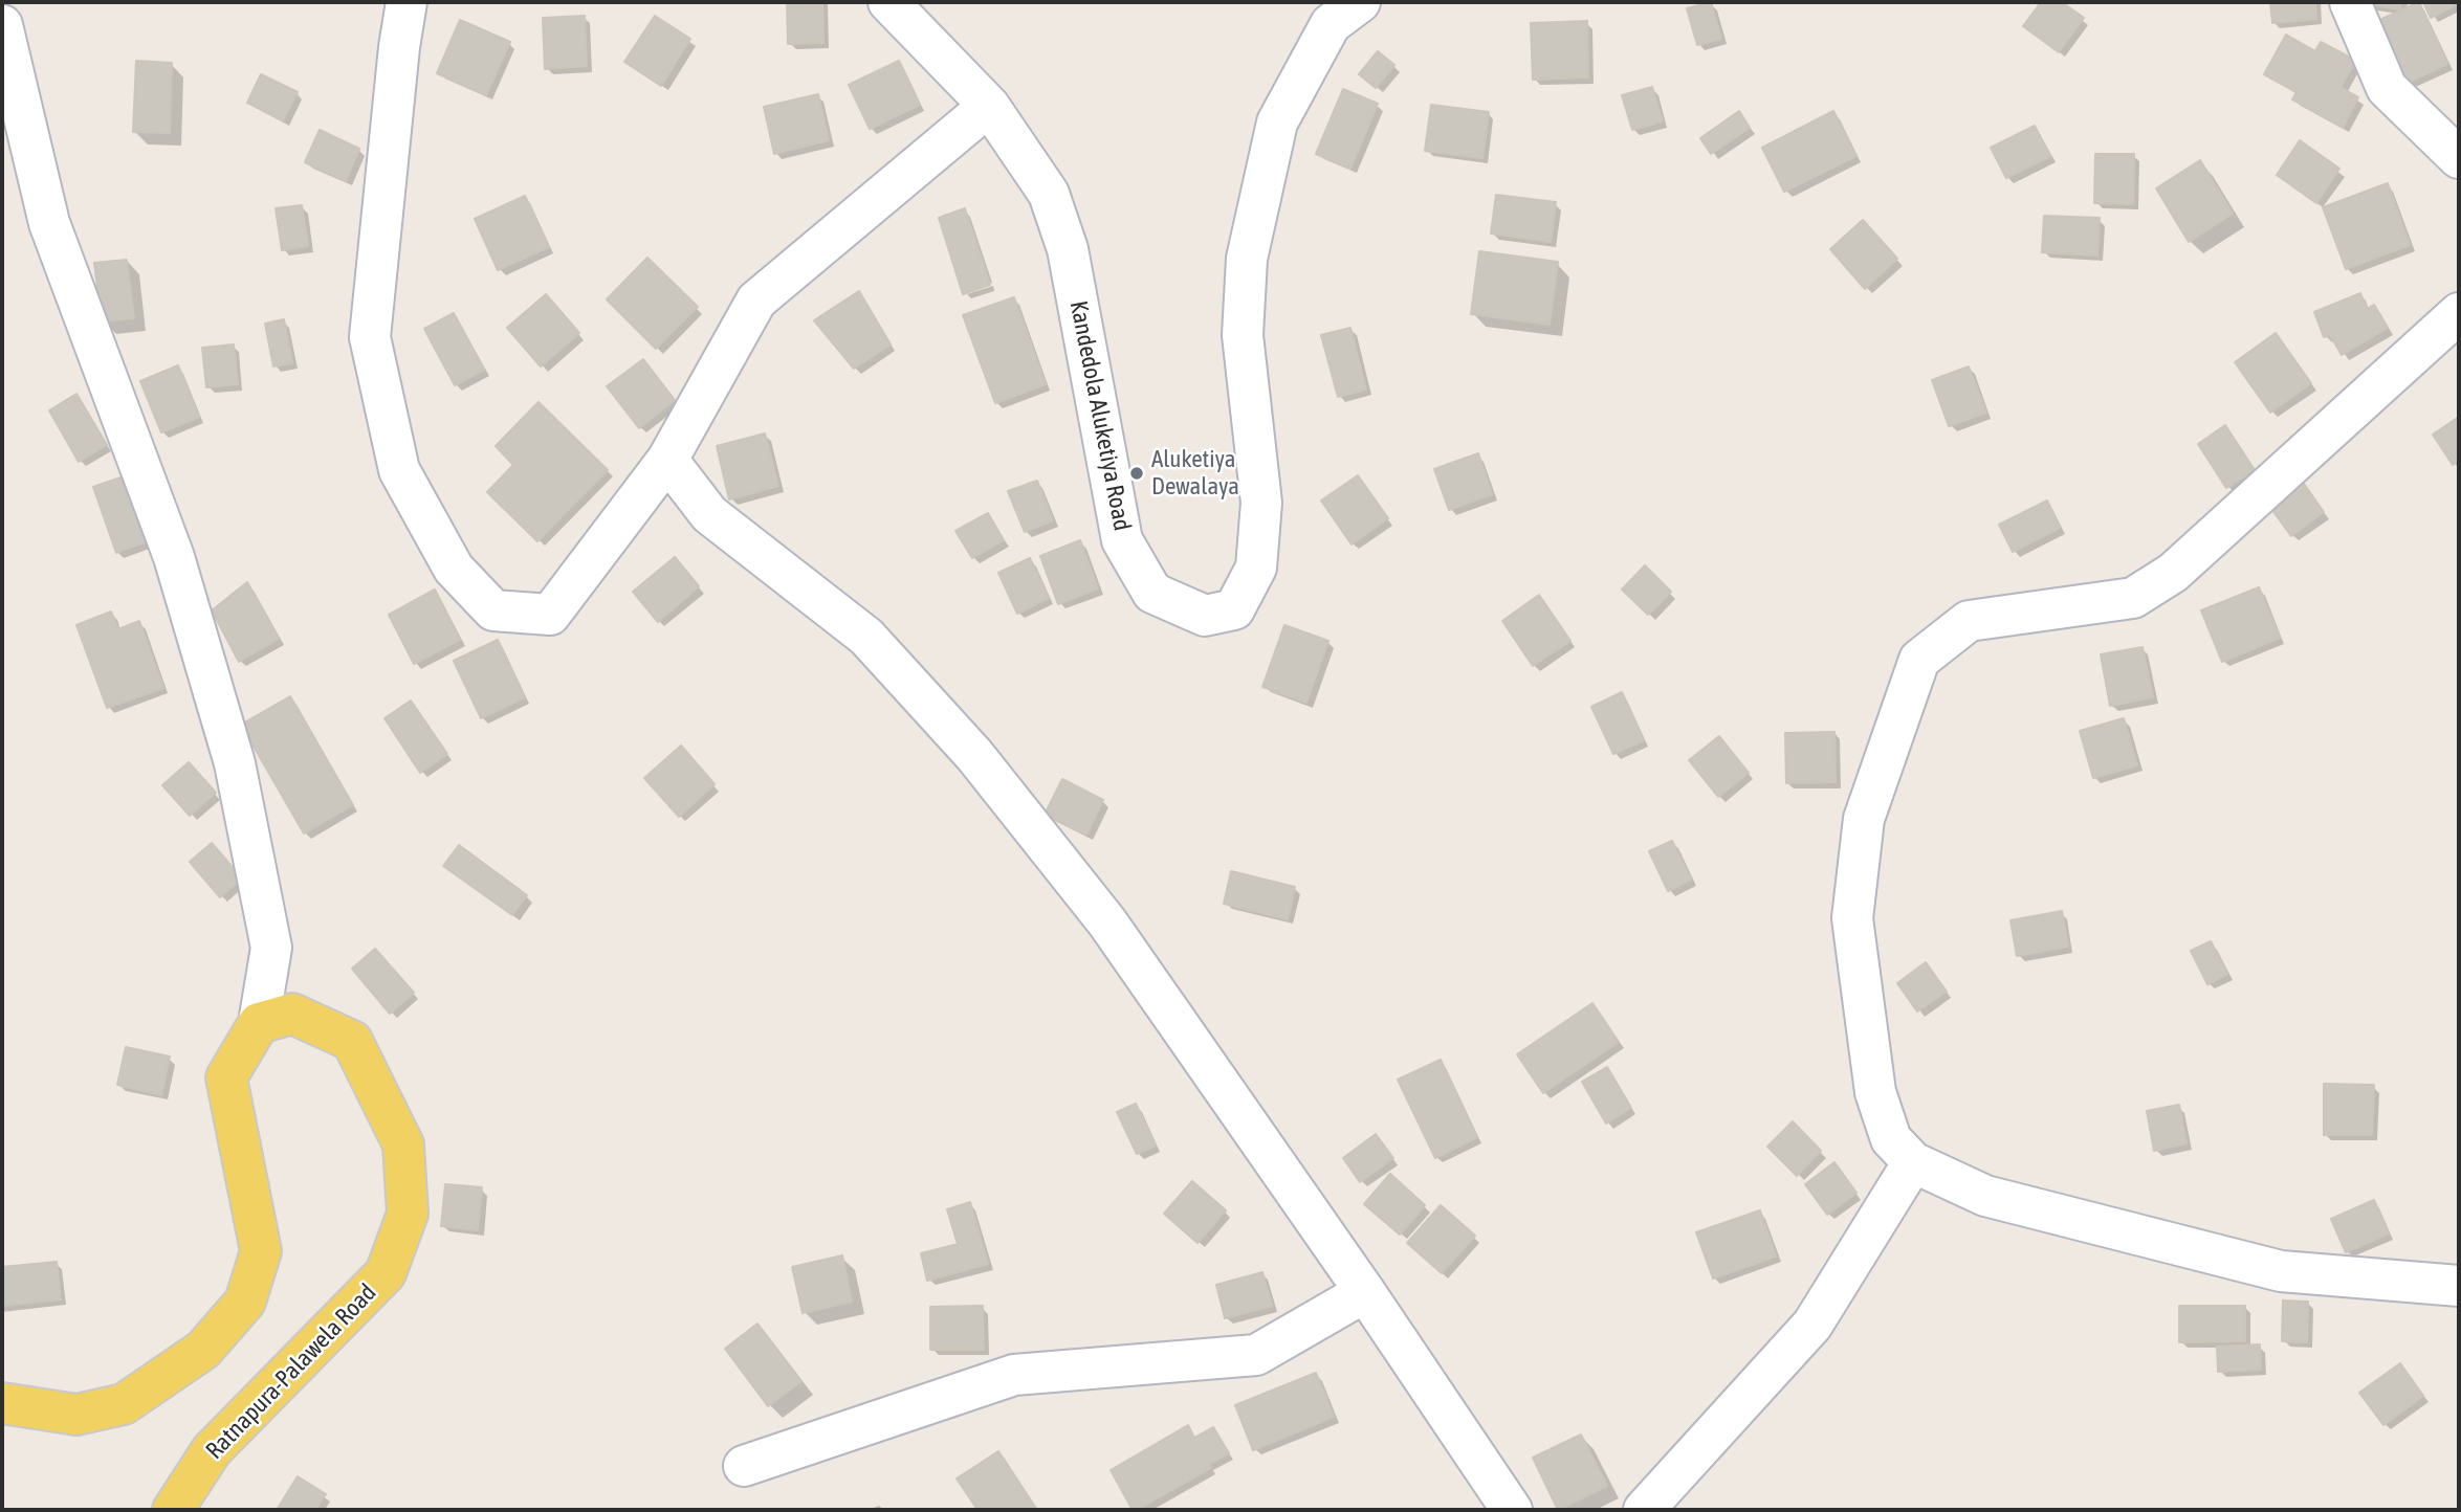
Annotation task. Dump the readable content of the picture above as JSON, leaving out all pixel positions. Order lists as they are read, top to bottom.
{
  "streets": {
    "main road": ["Ratnapura-Palawela Road"],
    "street": ["Kandedola Aluketiya Road"]
  },
  "places": ["Aluketiya Dewalaya"]
}
